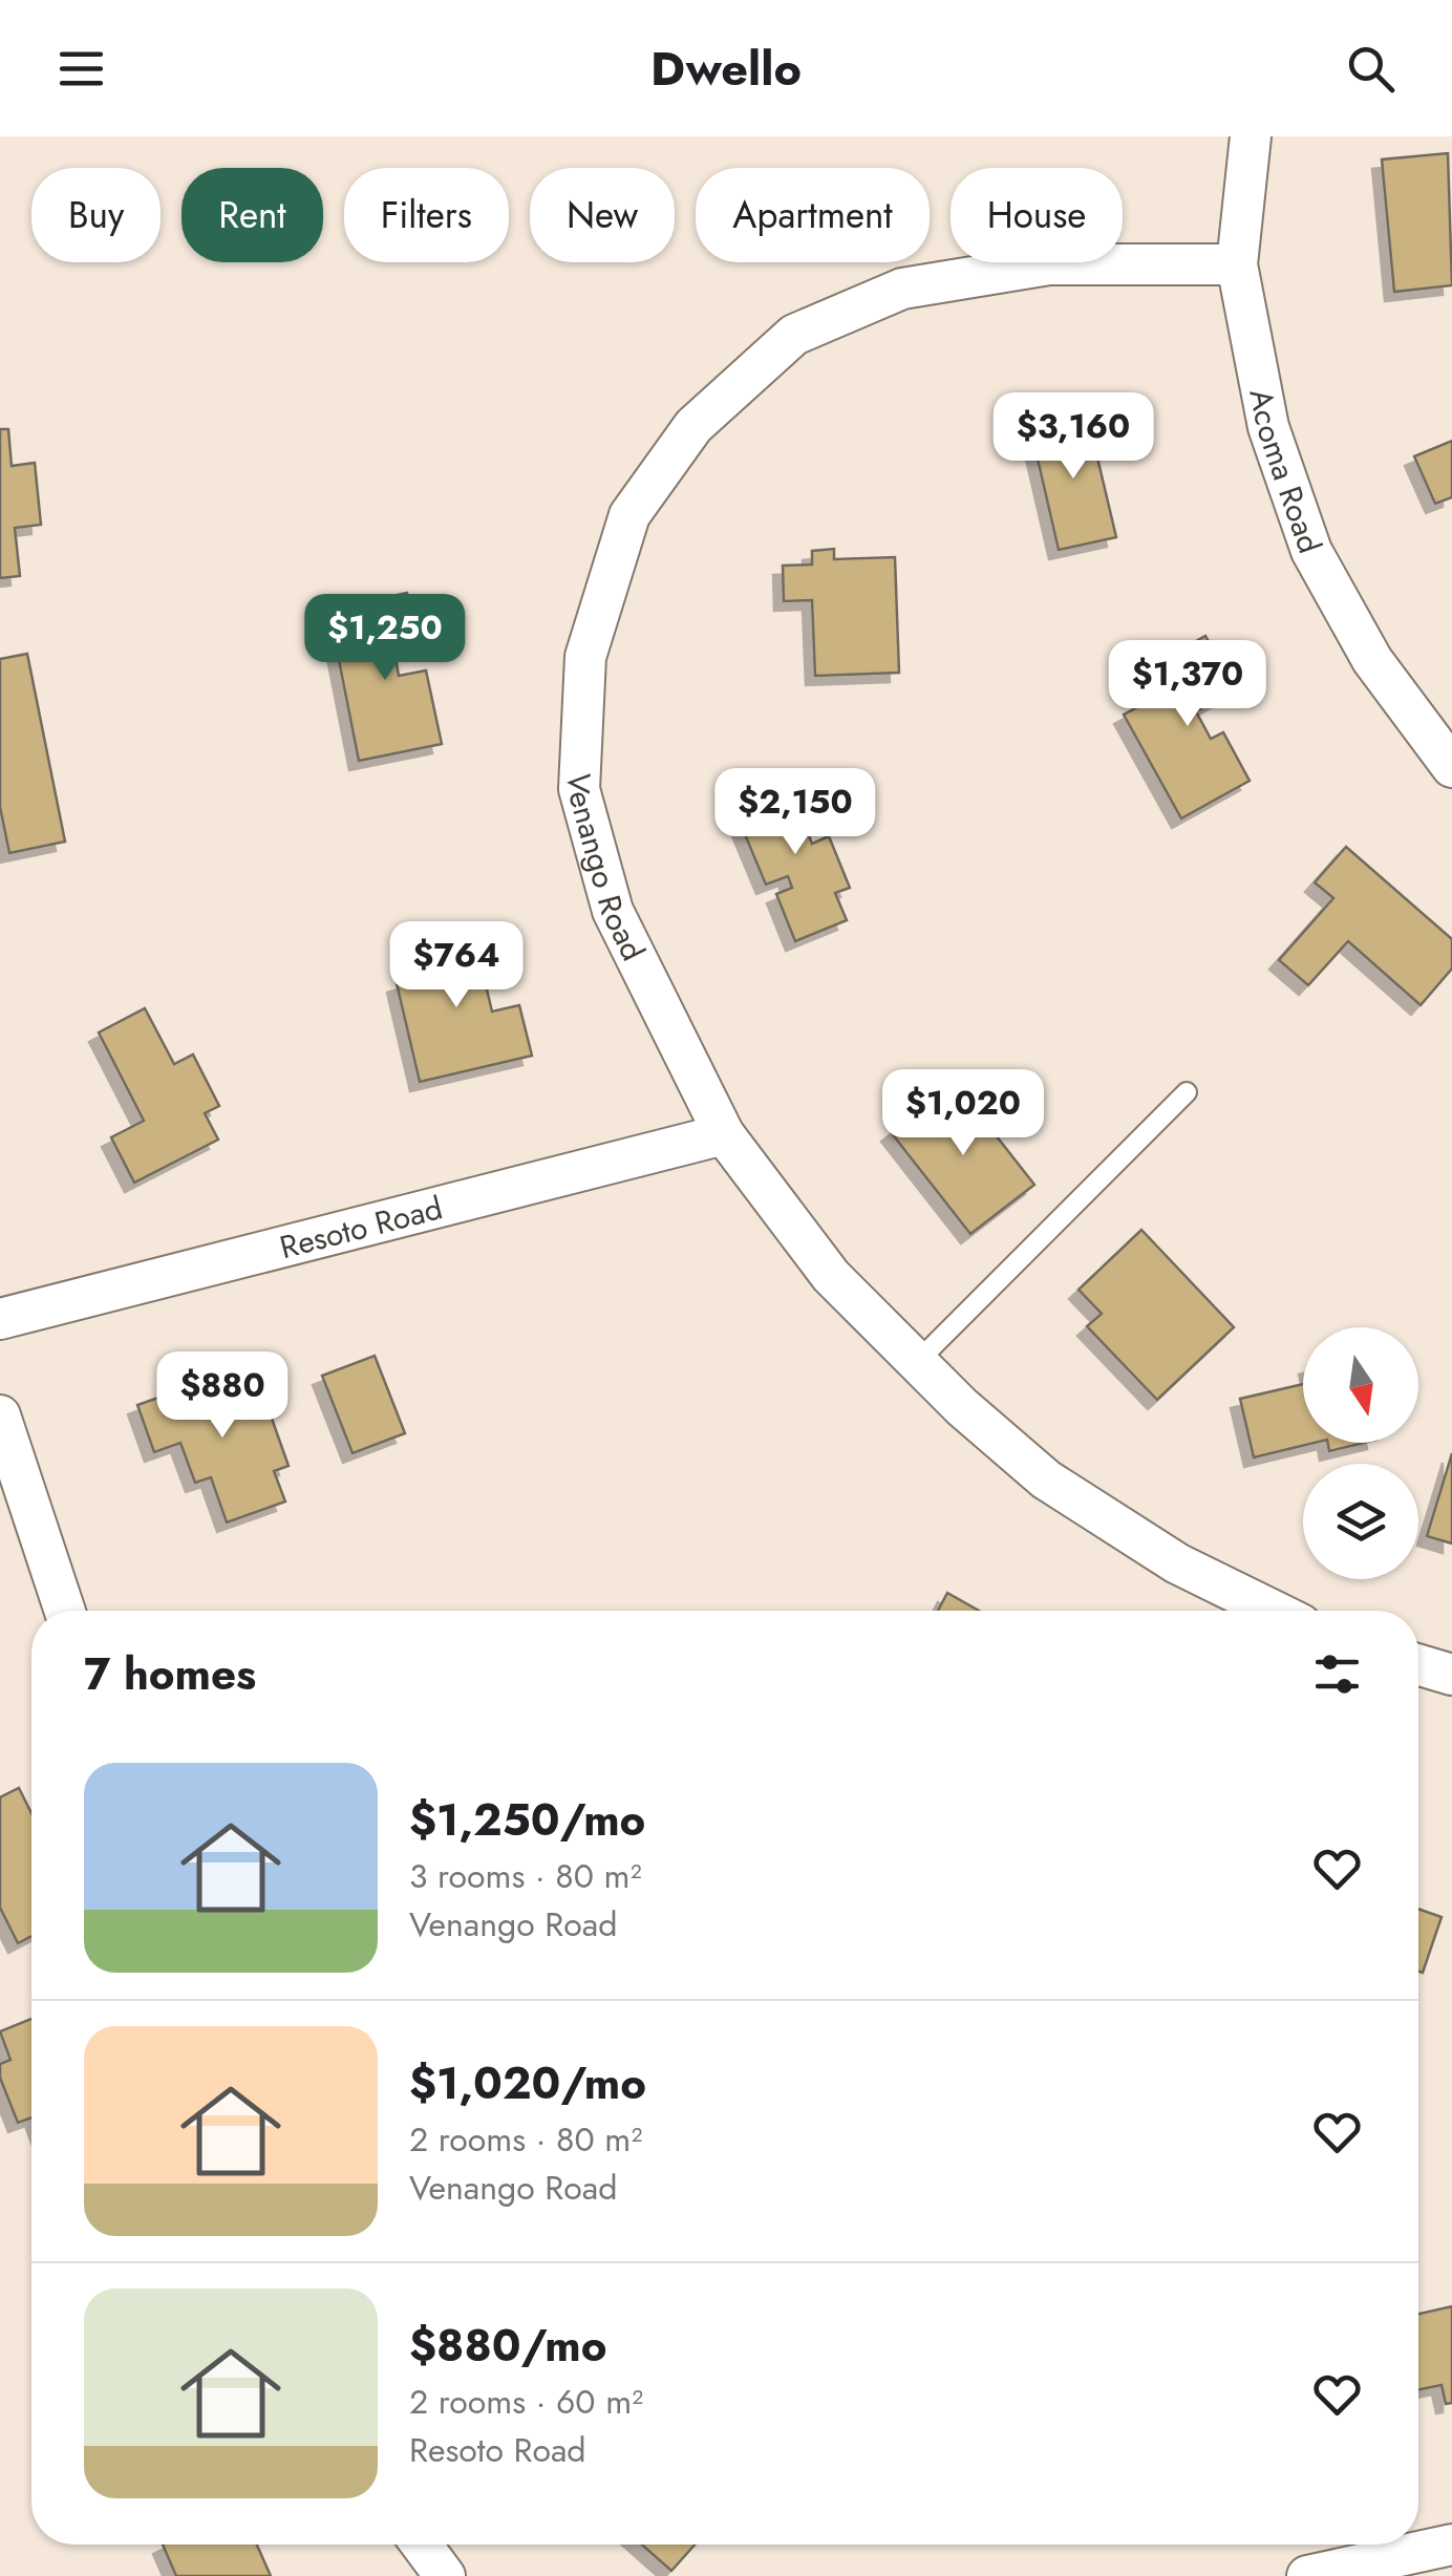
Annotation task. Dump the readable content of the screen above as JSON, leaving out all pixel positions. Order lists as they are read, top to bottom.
{
  "streets": {
    "street": ["Acoma Road", "Venango Road", "Resoto Road"]
  },
  "crossings": [
    ["Acoma Road", "Venango Road"],
    ["Venango Road", "Resoto Road"]
  ],
  "north": "bottom",
  "page": {
    "header": "Dwello",
    "chip": [
      "Buy",
      "Rent",
      "Filters",
      "New",
      "Apartment",
      "House"
    ],
    "price": [
      "$3,160",
      "$1,250",
      "$1,370",
      "$2,150",
      "$764",
      "$1,020",
      "$880"
    ],
    "heading": "7 homes",
    "list": [
      {
        "name": "$1,250/mo",
        "note": "3 rooms · 80 m² · Venango Road"
      },
      {
        "name": "$1,020/mo",
        "note": "2 rooms · 80 m² · Venango Road"
      },
      {
        "name": "$880/mo",
        "note": "2 rooms · 60 m² · Resoto Road"
      }
    ]
  }
}
